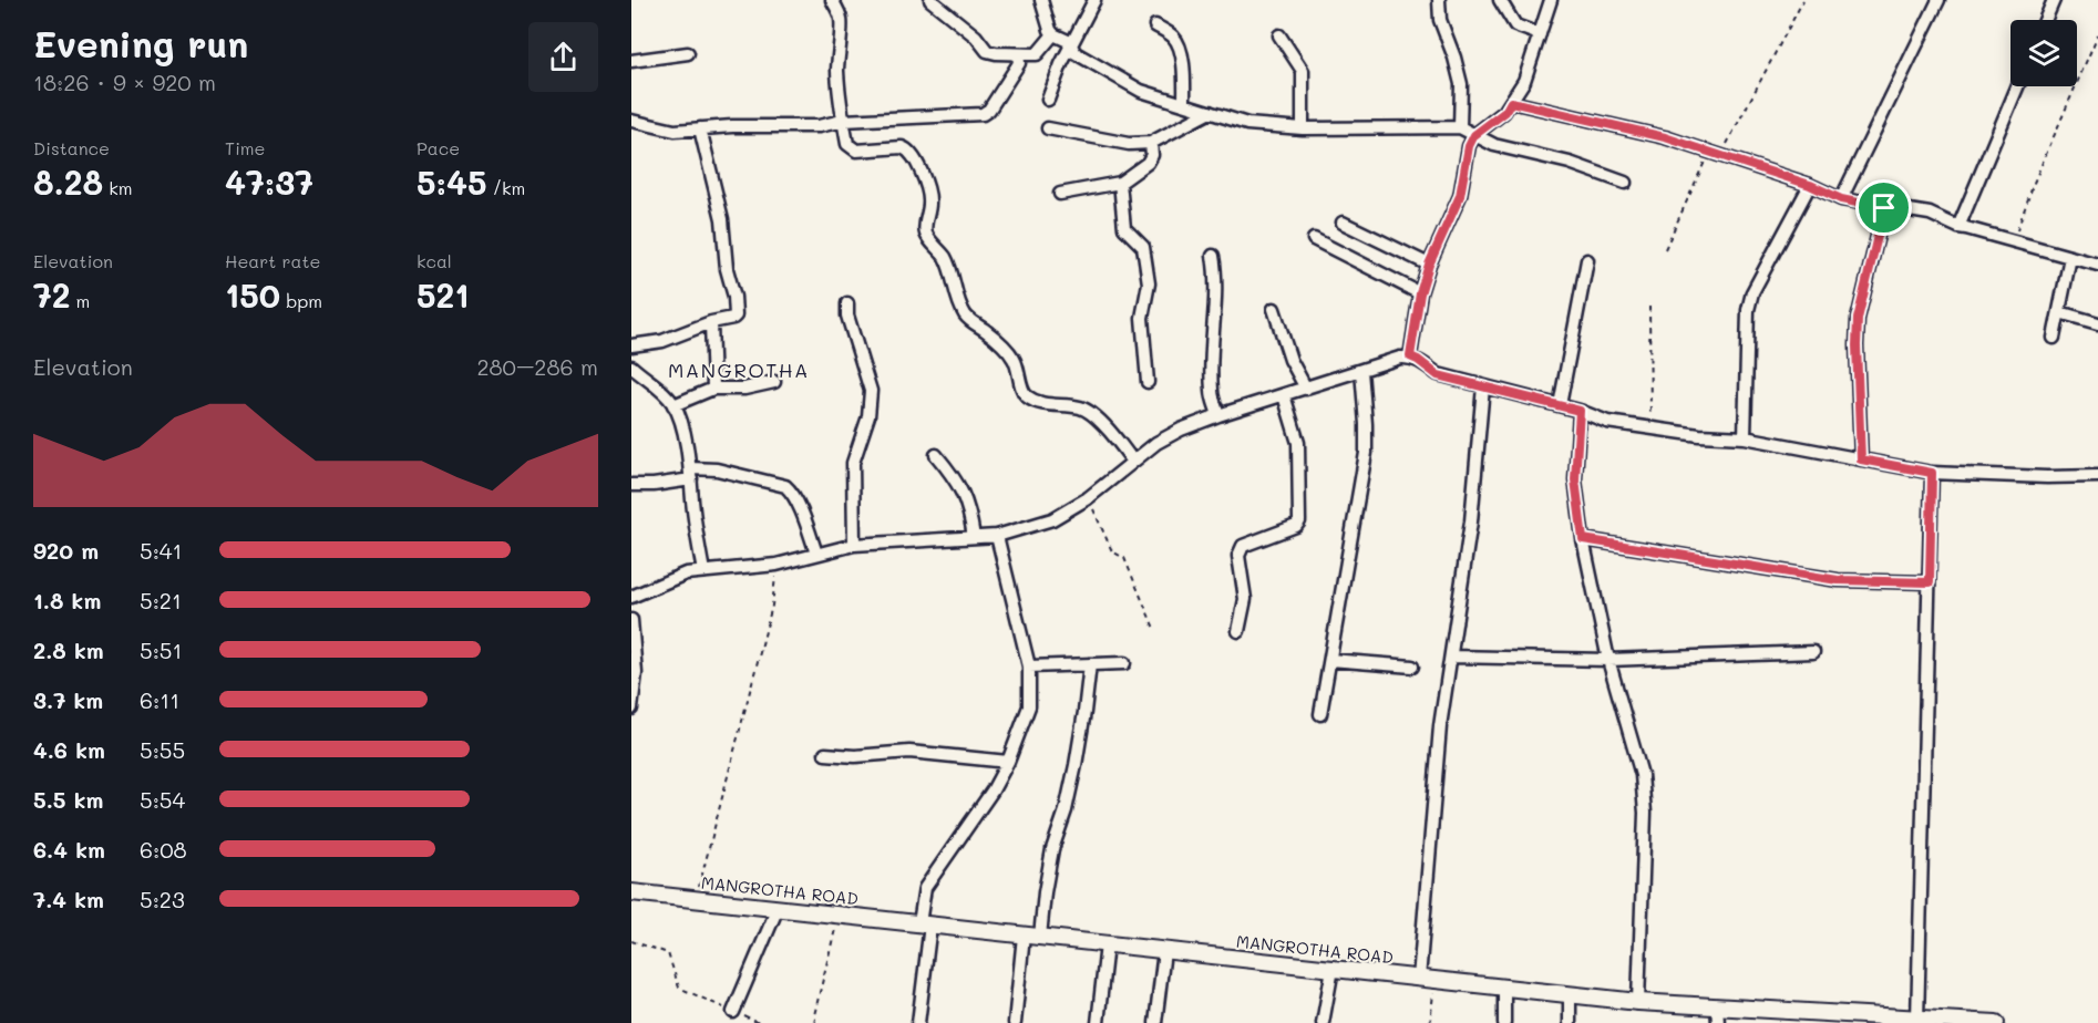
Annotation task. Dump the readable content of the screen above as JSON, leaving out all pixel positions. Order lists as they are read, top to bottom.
{
  "streets": {
    "main road": ["MANGROTHA ROAD"]
  },
  "districts": ["MANGROTHA"],
  "page": {
    "heading": ["Evening run", "18:26 · 9 × 920 m"],
    "stats": [
      ["Distance", "8.28 km"],
      ["Time", "47:37"],
      ["Pace", "5:45 /km"],
      ["Elevation", "72 m"],
      ["Heart rate", "150 bpm"],
      ["kcal", "521"]
    ],
    "chart": ["Elevation", "280–286 m"],
    "list": [
      {
        "name": "920 m",
        "note": "5:41"
      },
      {
        "name": "1.8 km",
        "note": "5:21"
      },
      {
        "name": "2.8 km",
        "note": "5:51"
      },
      {
        "name": "3.7 km",
        "note": "6:11"
      },
      {
        "name": "4.6 km",
        "note": "5:55"
      },
      {
        "name": "5.5 km",
        "note": "5:54"
      },
      {
        "name": "6.4 km",
        "note": "6:08"
      },
      {
        "name": "7.4 km",
        "note": "5:23"
      }
    ]
  }
}
